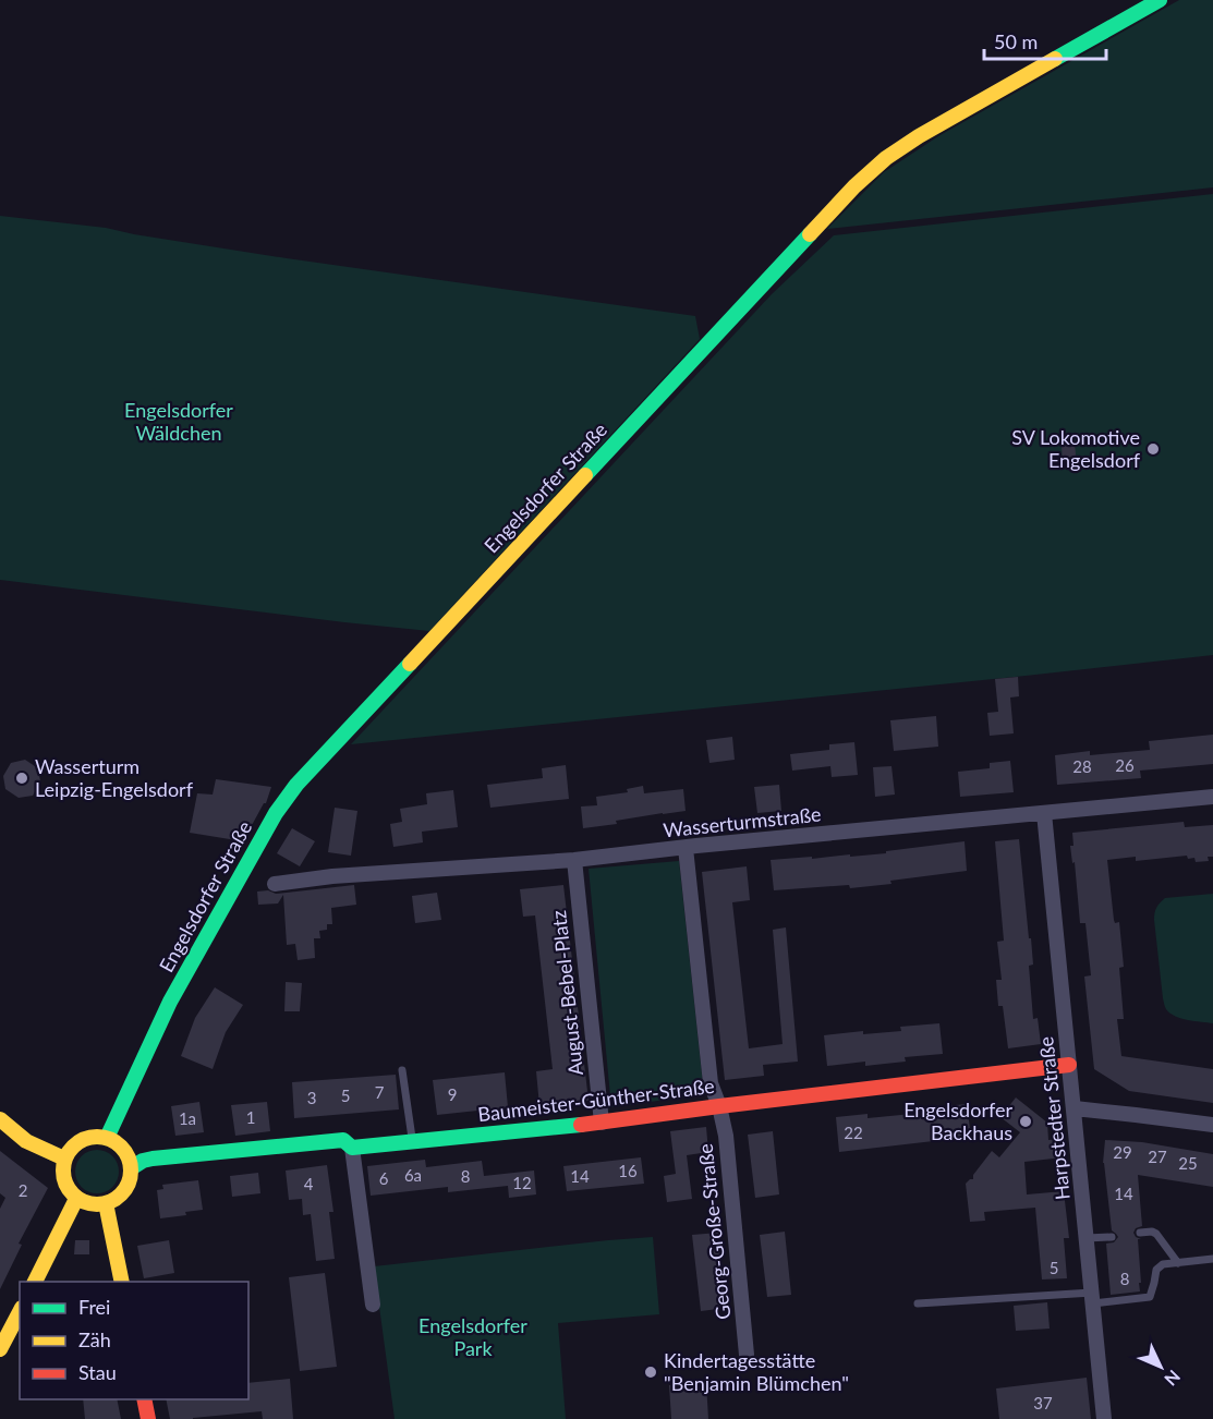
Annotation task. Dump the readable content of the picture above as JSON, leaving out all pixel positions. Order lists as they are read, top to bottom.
{
  "streets": {
    "main road": ["Engelsdorfer Straße", "Baumeister-Günther-Straße"],
    "street": [
      "Wasserturmstraße",
      "August-Bebel-Platz",
      "Harpstedter Straße",
      "Georg-Große-Straße"
    ]
  },
  "crossings": [
    ["Engelsdorfer Straße", "Baumeister-Günther-Straße"],
    ["Wasserturmstraße", "August-Bebel-Platz"],
    ["Wasserturmstraße", "Harpstedter Straße"],
    ["August-Bebel-Platz", "Baumeister-Günther-Straße"],
    ["Baumeister-Günther-Straße", "Harpstedter Straße"],
    ["Baumeister-Günther-Straße", "Georg-Große-Straße"]
  ],
  "parks": ["Engelsdorfer Wäldchen", "Engelsdorfer Park"],
  "places": [
    "SV Lokomotive Engelsdorf",
    "Wasserturm Leipzig-Engelsdorf",
    "Engelsdorfer Backhaus",
    "Kindertagesstätte \"Benjamin Blümchen\""
  ],
  "house_numbers": [
    "26",
    "28",
    "7",
    "9",
    "5",
    "3",
    "1",
    "1a",
    "22",
    "29",
    "27",
    "25",
    "16",
    "6a",
    "8",
    "14",
    "6",
    "12",
    "4",
    "2",
    "14",
    "5",
    "8",
    "37"
  ],
  "legend": ["Frei", "Zäh", "Stau"],
  "scale_bar": "50 m",
  "north": "bottom right"
}
